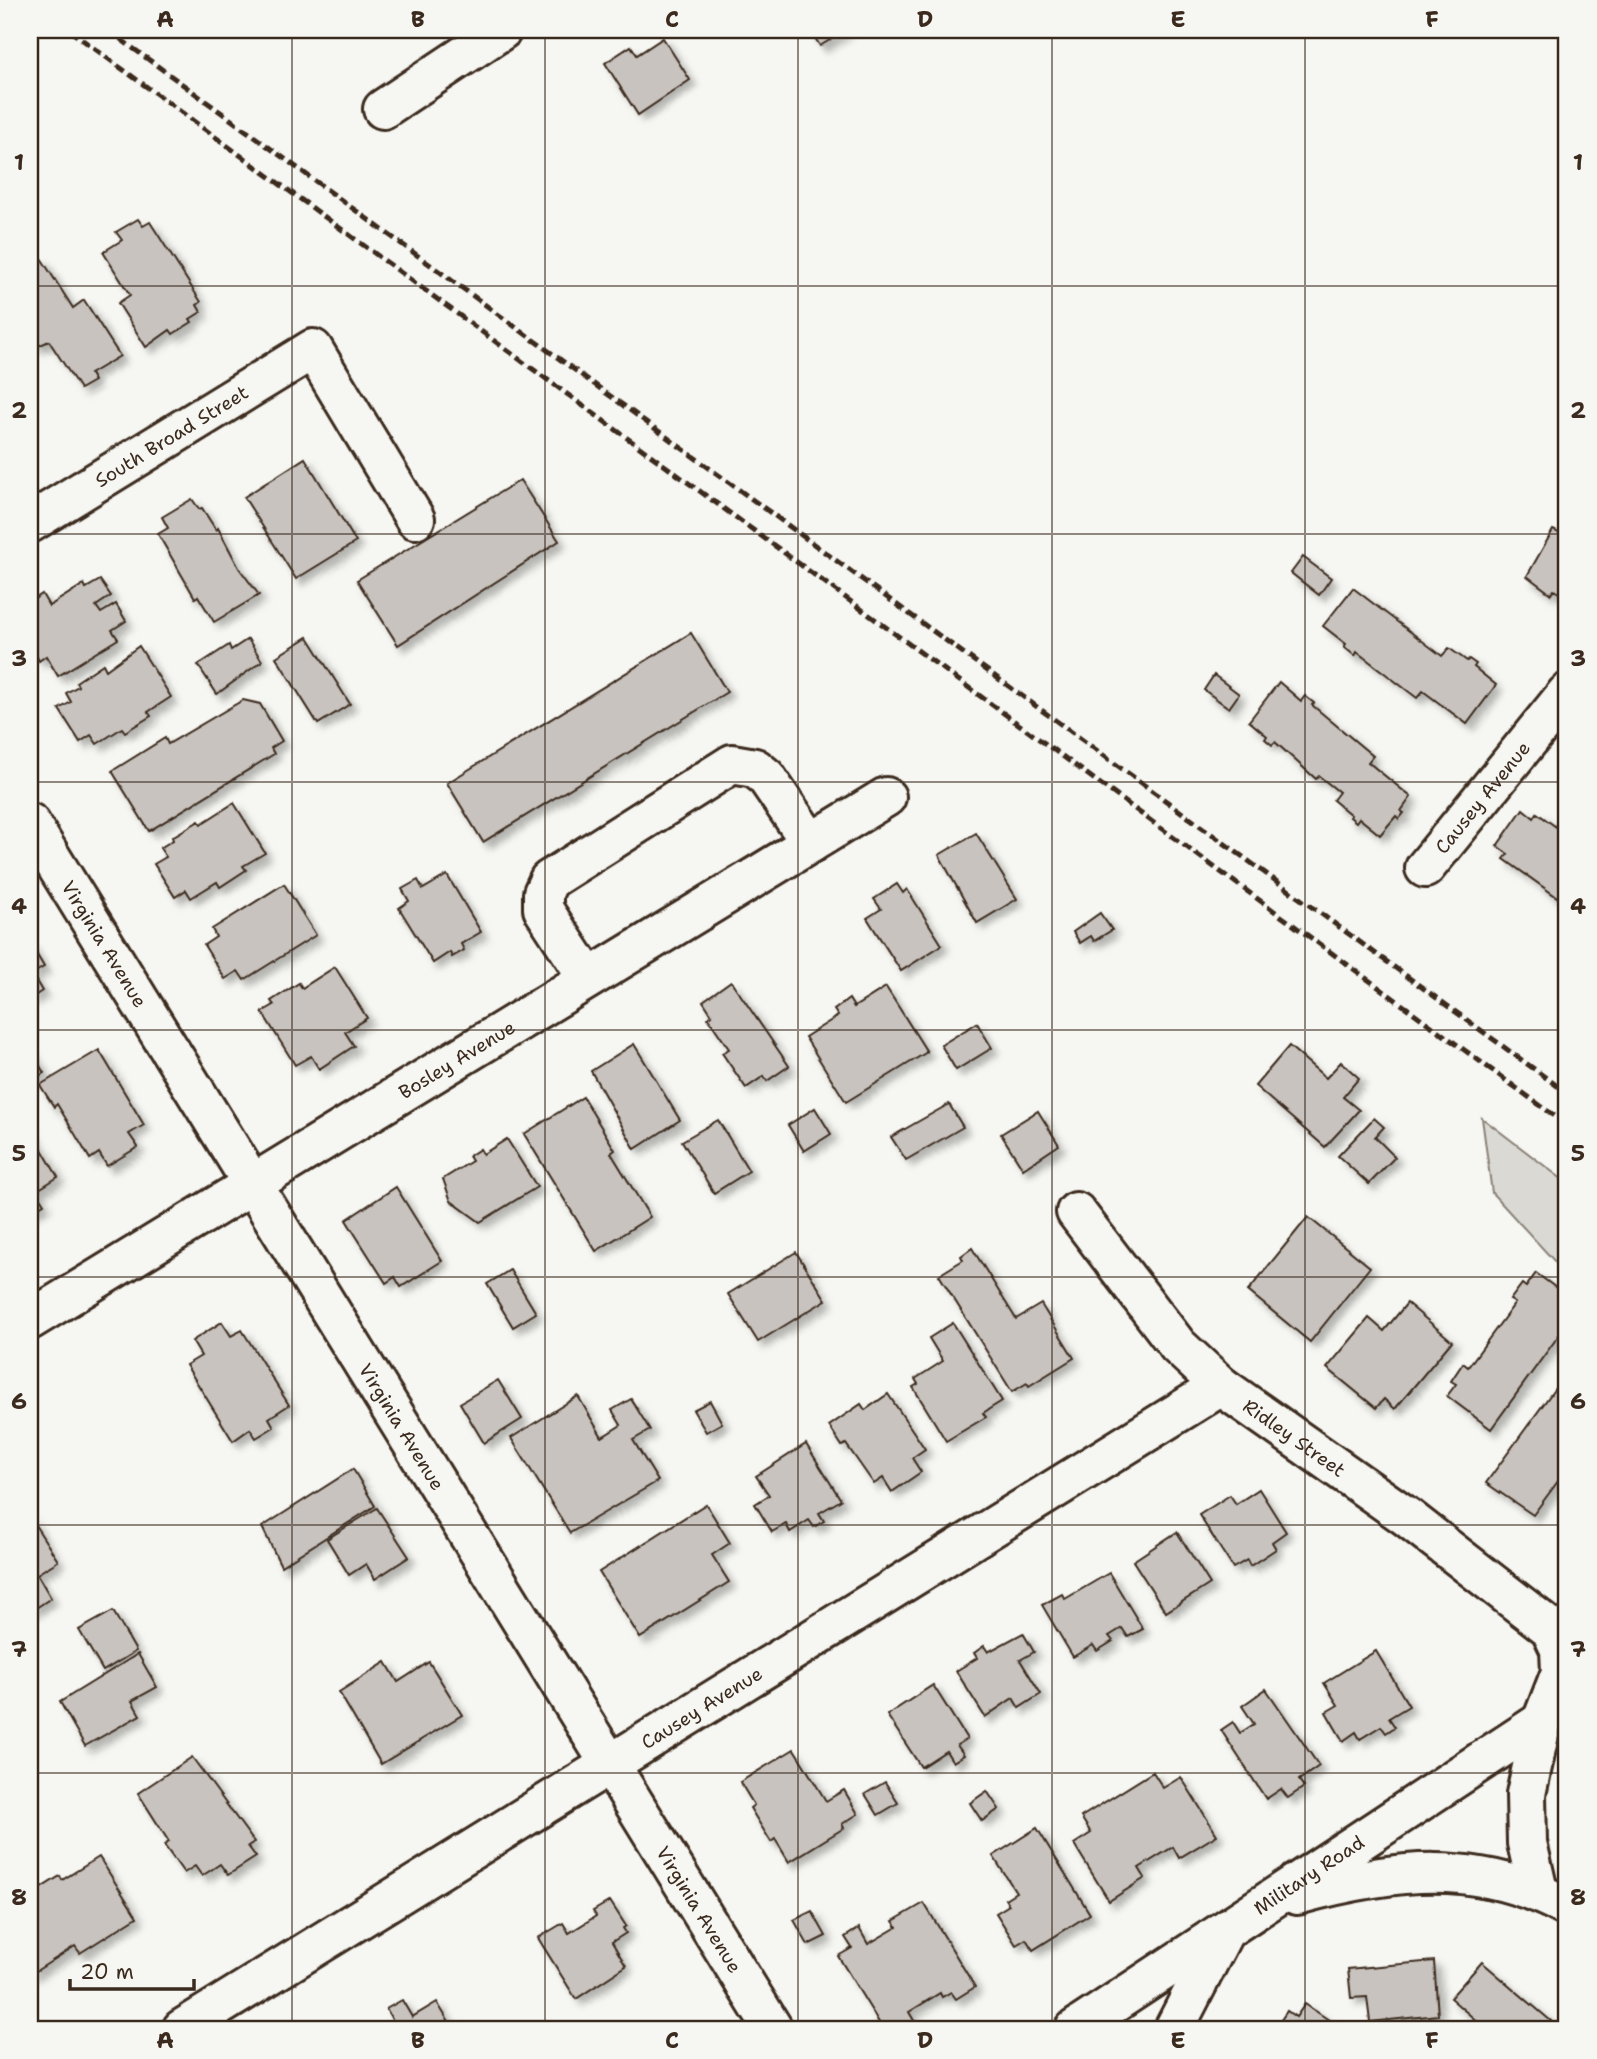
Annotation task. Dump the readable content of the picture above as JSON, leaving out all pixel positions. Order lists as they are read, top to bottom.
{
  "streets": {
    "street": [
      "South Broad Street",
      "Causey Avenue",
      "Virginia Avenue",
      "Bosley Avenue",
      "Ridley Street",
      "Military Road"
    ]
  },
  "crossings": [
    ["Causey Avenue", "Virginia Avenue"],
    ["Causey Avenue", "Ridley Street"],
    ["Virginia Avenue", "Bosley Avenue"],
    ["Ridley Street", "Military Road"]
  ],
  "scale_bar": "20 m",
  "grid": {
    "columns": [
      "A",
      "B",
      "C",
      "D",
      "E",
      "F"
    ],
    "rows": [
      "1",
      "2",
      "3",
      "4",
      "5",
      "6",
      "7",
      "8"
    ]
  }
}
